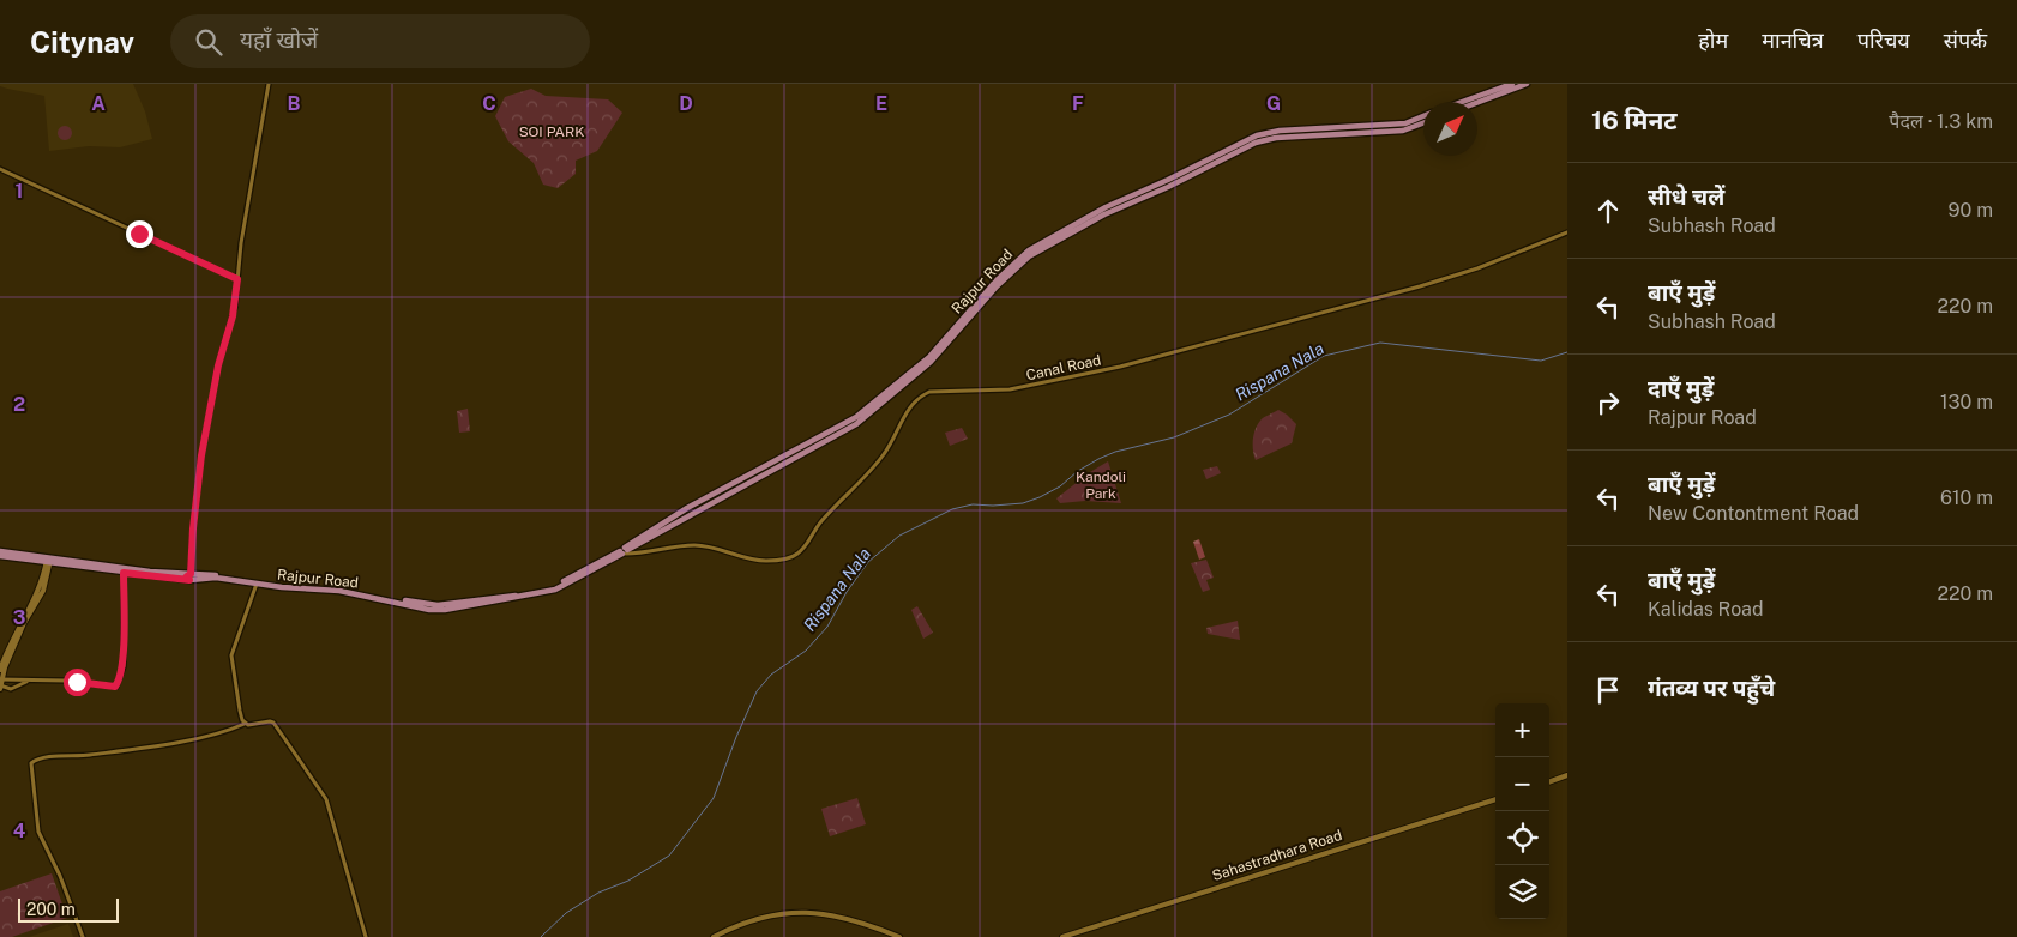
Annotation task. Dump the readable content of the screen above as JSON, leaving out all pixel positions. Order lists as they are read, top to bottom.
{
  "streets": {
    "main road": ["Rajpur Road", "Sahastradhara Road"],
    "street": ["Canal Road"]
  },
  "crossings": [
    ["Rajpur Road", "Canal Road"]
  ],
  "water": ["Rispana Nala"],
  "parks": ["SOI PARK", "Kandoli Park"],
  "scale_bar": "200 m",
  "north": "top right",
  "page": {
    "header": "Citynav",
    "search": "यहाँ खोजें",
    "nav": [
      "होम",
      "मानचित्र",
      "परिचय",
      "संपर्क"
    ],
    "heading": ["16 मिनट", "पैदल · 1.3 km"],
    "list": [
      ["सीधे चलें", "Subhash Road", "90 m"],
      ["बाएँ मुड़ें", "Subhash Road", "220 m"],
      ["दाएँ मुड़ें", "Rajpur Road", "130 m"],
      ["बाएँ मुड़ें", "New Contontment Road", "610 m"],
      ["बाएँ मुड़ें", "Kalidas Road", "220 m"],
      "गंतव्य पर पहुँचे"
    ],
    "map_buttons": ["+", "−"],
    "scale": "200 m"
  },
  "grid": {
    "columns": [
      "A",
      "B",
      "C",
      "D",
      "E",
      "F",
      "G"
    ],
    "rows": [
      "1",
      "2",
      "3",
      "4"
    ]
  }
}
